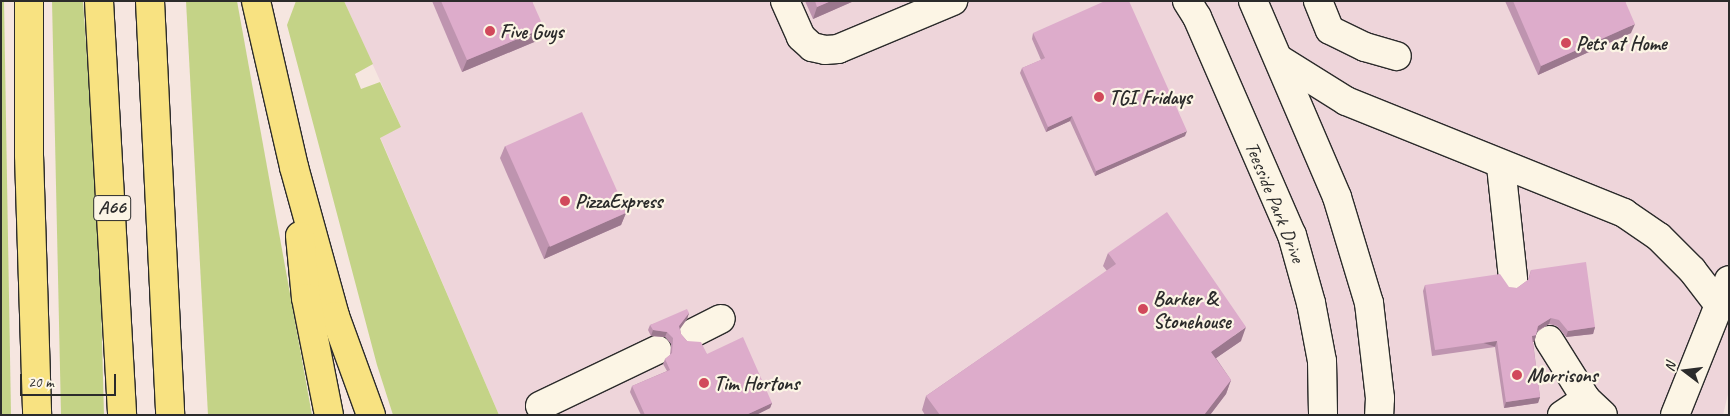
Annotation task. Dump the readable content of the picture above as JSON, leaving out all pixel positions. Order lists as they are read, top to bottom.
{
  "streets": {
    "highway": ["A66"],
    "street": ["Teesside Park Drive"]
  },
  "places": [
    "Five Guys",
    "Pets at Home",
    "TGI Fridays",
    "PizzaExpress",
    "Barker & Stonehouse",
    "Morrisons",
    "Tim Hortons"
  ],
  "scale_bar": "20 m",
  "north": "left"
}
